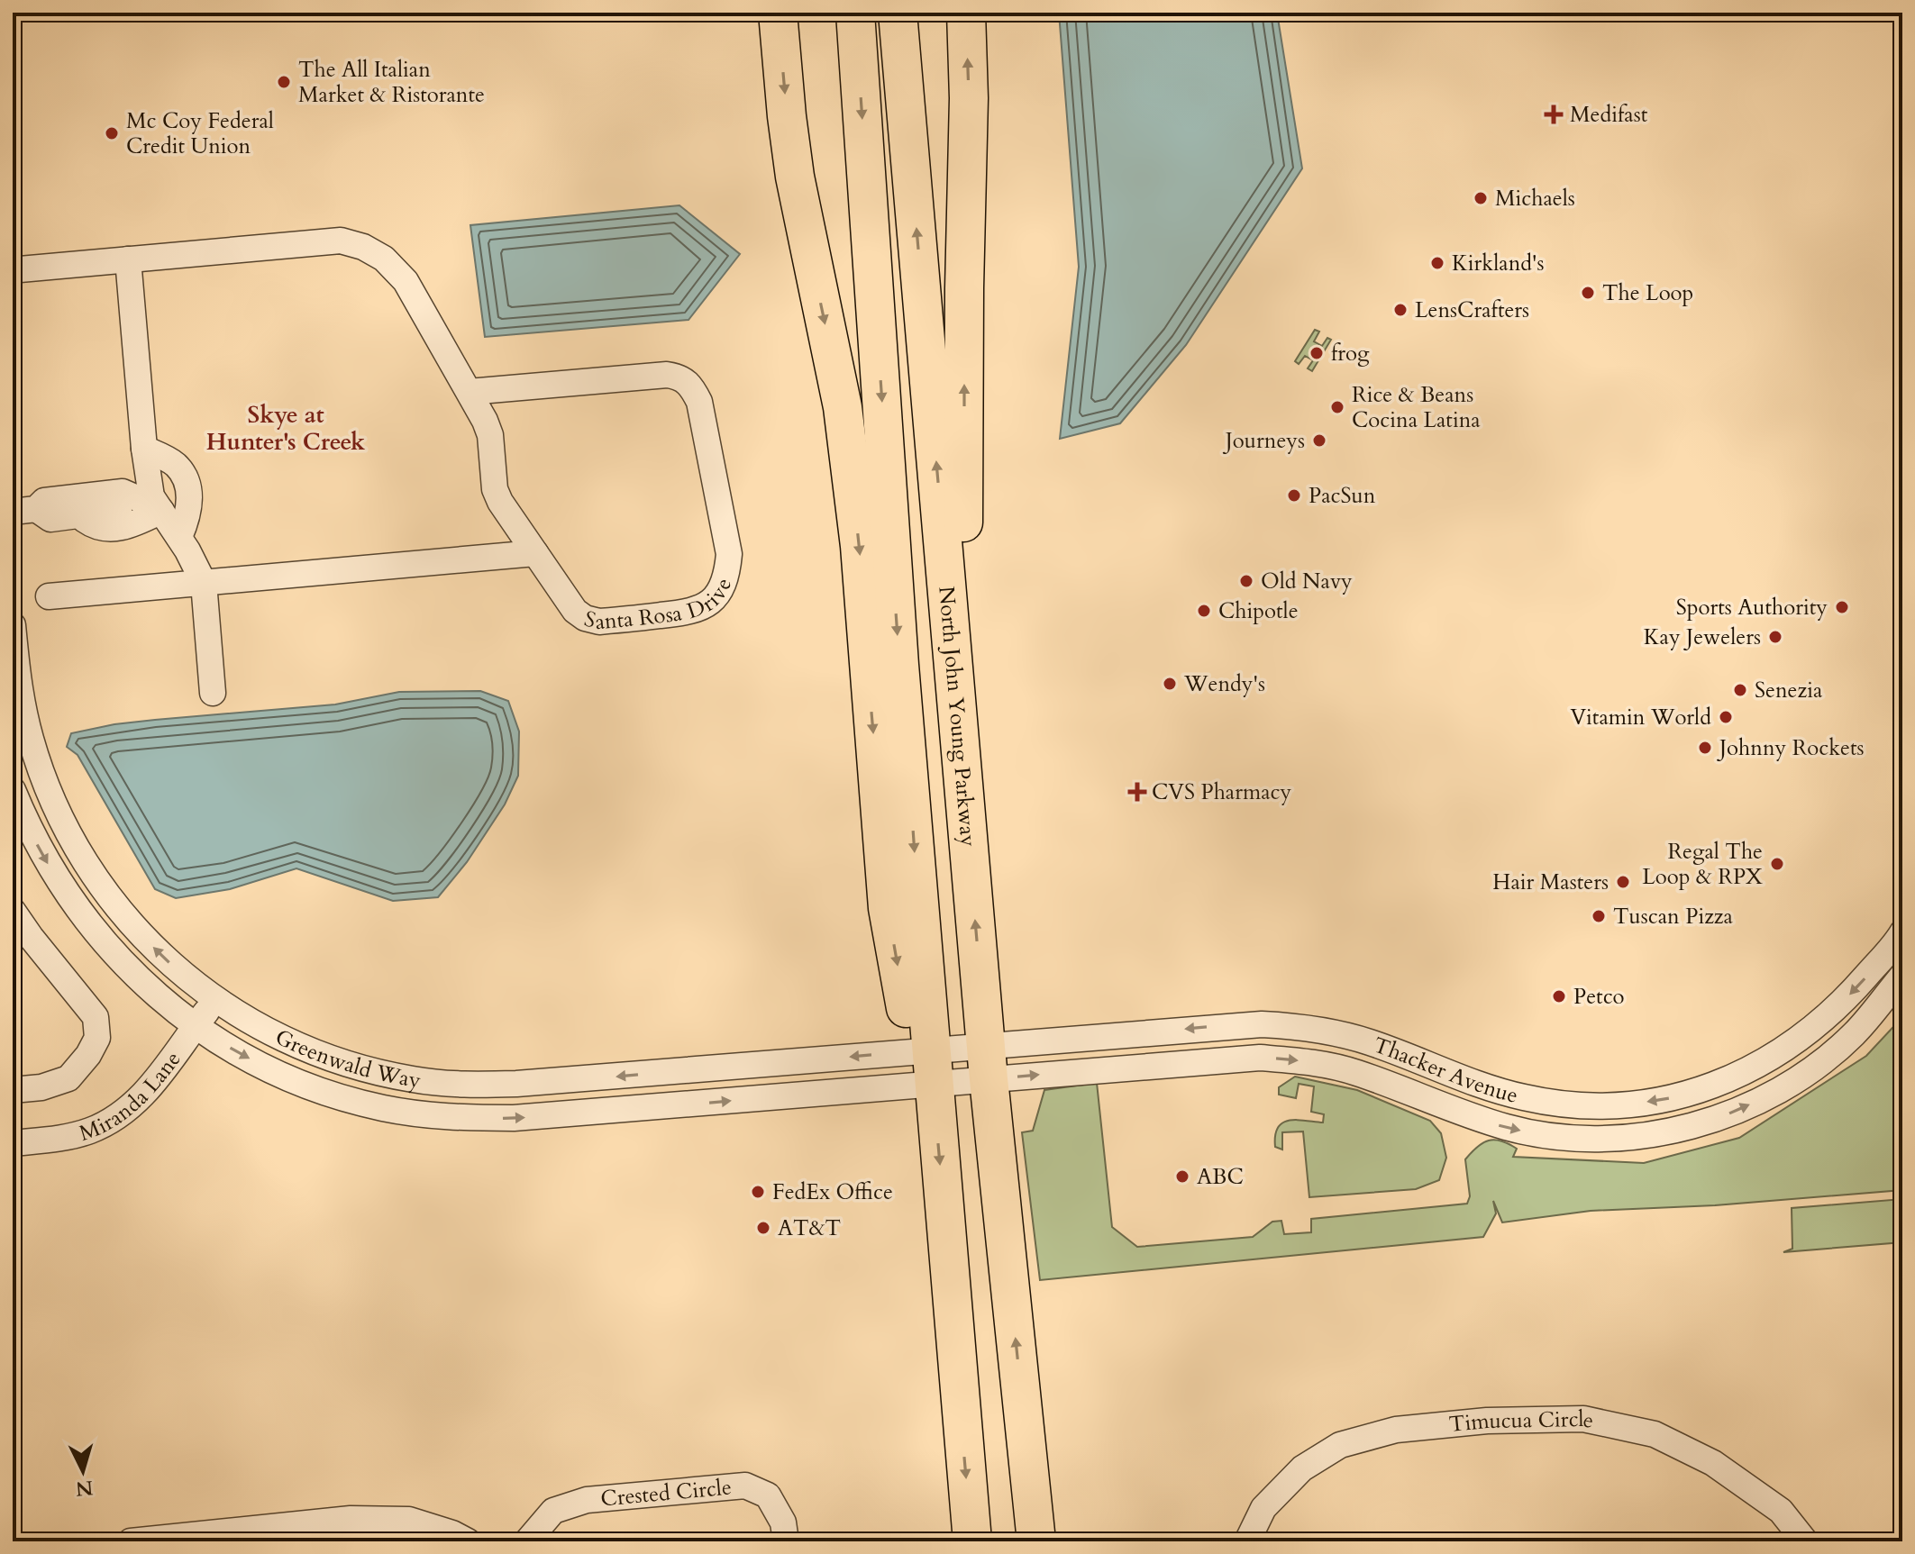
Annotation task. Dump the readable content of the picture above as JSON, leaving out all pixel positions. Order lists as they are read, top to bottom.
{
  "streets": {
    "highway": ["North John Young Parkway"],
    "street": [
      "Santa Rosa Drive",
      "Greenwald Way",
      "Thacker Avenue",
      "Miranda Lane",
      "Timucua Circle",
      "Crested Circle"
    ]
  },
  "crossings": [
    ["North John Young Parkway", "Thacker Avenue"],
    ["Greenwald Way", "Thacker Avenue"],
    ["Greenwald Way", "Miranda Lane"]
  ],
  "districts": ["Skye at Hunter's Creek"],
  "places": {
    "other": [
      "The All Italian Market & Ristorante",
      "Mc Coy Federal Credit Union",
      "Michaels",
      "Kirkland's",
      "The Loop",
      "LensCrafters",
      "frog",
      "Rice & Beans Cocina Latina",
      "Journeys",
      "PacSun",
      "Old Navy",
      "Sports Authority",
      "Chipotle",
      "Kay Jewelers",
      "Wendy's",
      "Senezia",
      "Vitamin World",
      "Johnny Rockets",
      "Regal The Loop & RPX",
      "Hair Masters",
      "Tuscan Pizza",
      "Petco",
      "ABC",
      "FedEx Office",
      "AT&T"
    ],
    "health": ["Medifast", "CVS Pharmacy"]
  },
  "north": "bottom"
}
